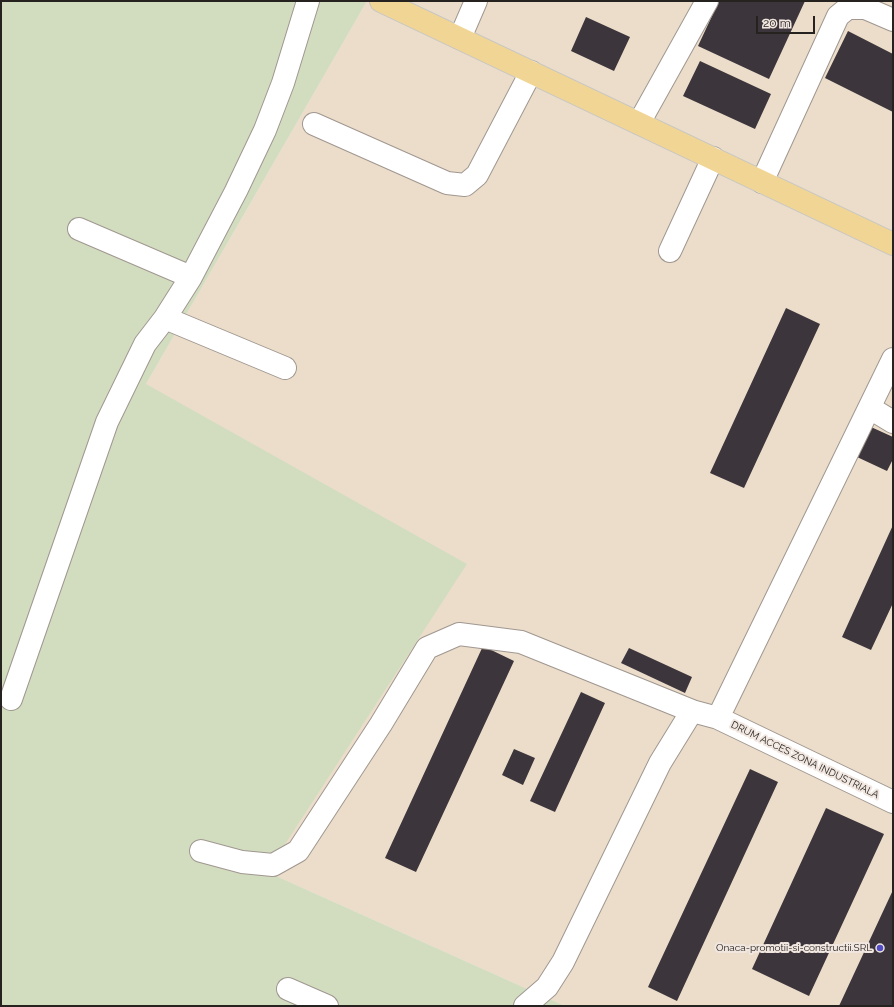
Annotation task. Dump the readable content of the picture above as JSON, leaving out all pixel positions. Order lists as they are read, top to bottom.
{
  "streets": {
    "lane": ["DRUM ACCES ZONA INDUSTRIALA"]
  },
  "places": ["Onaca-promotii-si-constructii.SRL"],
  "scale_bar": "20 m"
}
